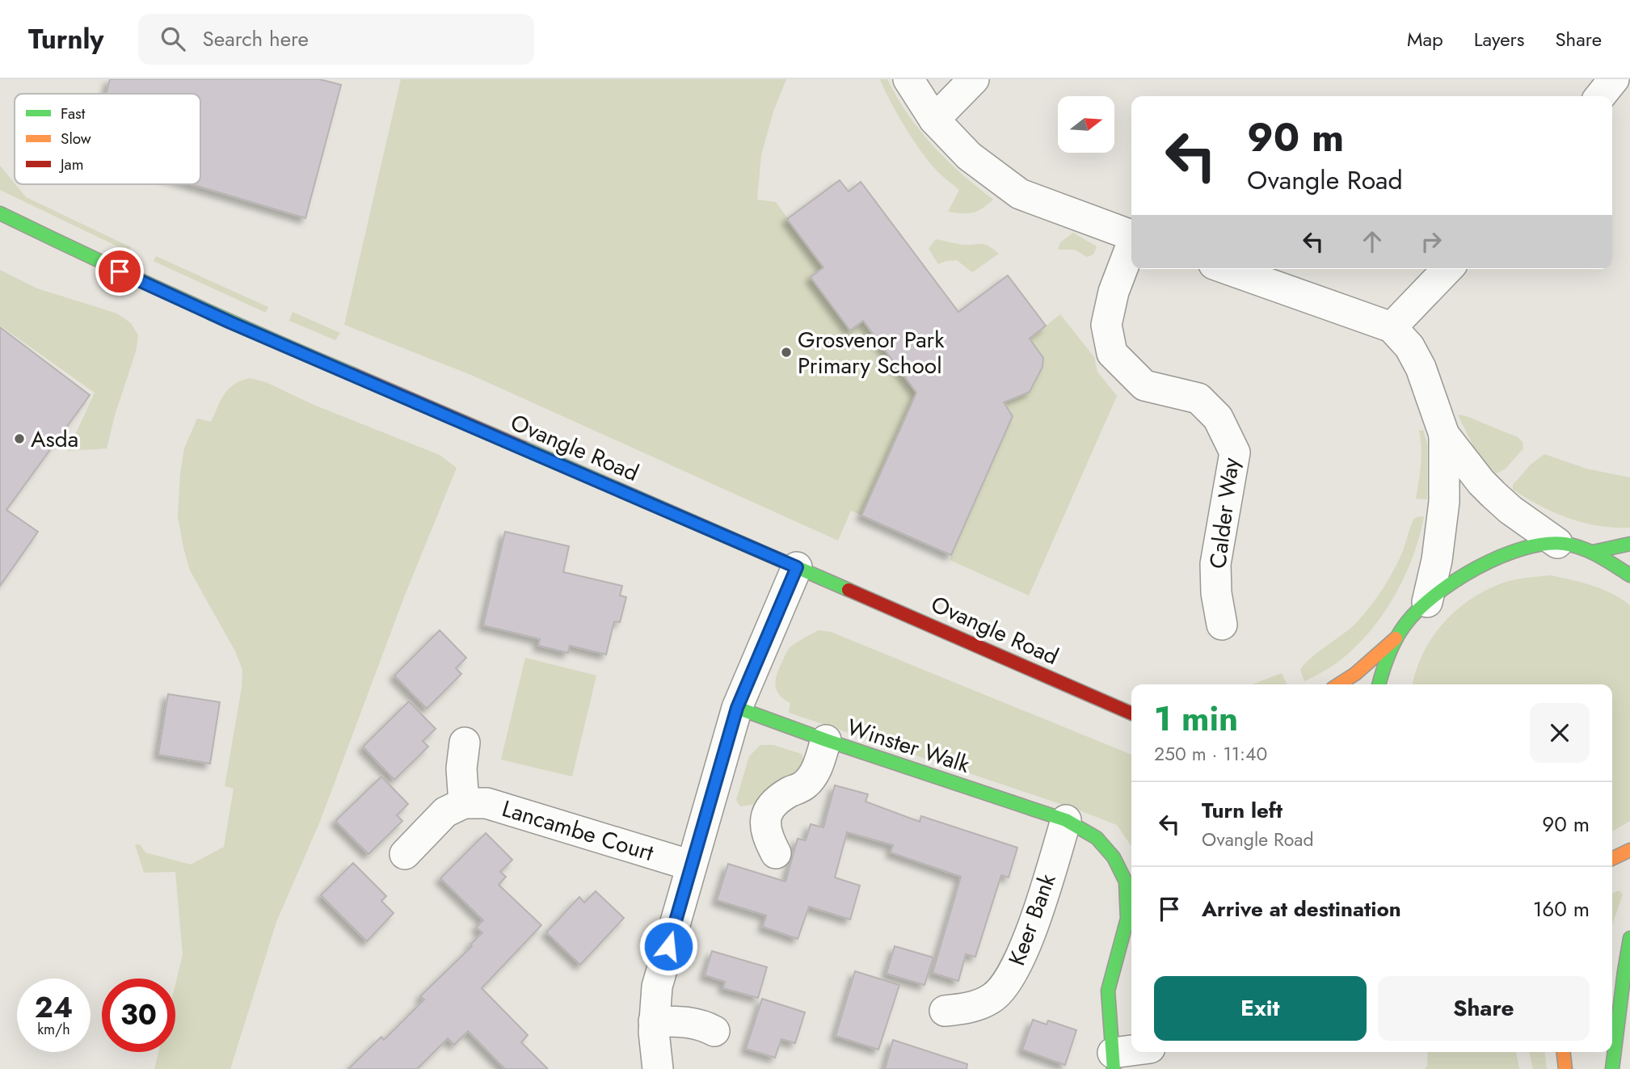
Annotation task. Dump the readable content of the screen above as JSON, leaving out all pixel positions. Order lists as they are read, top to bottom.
{
  "streets": {
    "main road": ["Ovangle Road", "Winster Walk"],
    "street": ["Calder Way", "Lancambe Court", "Keer Bank"]
  },
  "crossings": [
    ["Winster Walk", "Keer Bank"]
  ],
  "places": ["Grosvenor Park Primary School", "Asda"],
  "legend": ["Fast", "Slow", "Jam"],
  "north": "right",
  "page": {
    "header": "Turnly",
    "search": "Search here",
    "nav": ["Map", "Layers", "Share"],
    "turn": ["90 m", "Ovangle Road"],
    "heading": ["1 min", "250 m · 11:40"],
    "list": [
      {
        "name": "Turn left",
        "note": "Ovangle Road",
        "value": "90 m"
      },
      {
        "name": "Arrive at destination",
        "value": "160 m"
      }
    ],
    "buttons": ["Exit", "Share"],
    "speed": "24 km/h",
    "limit": "30"
  }
}
